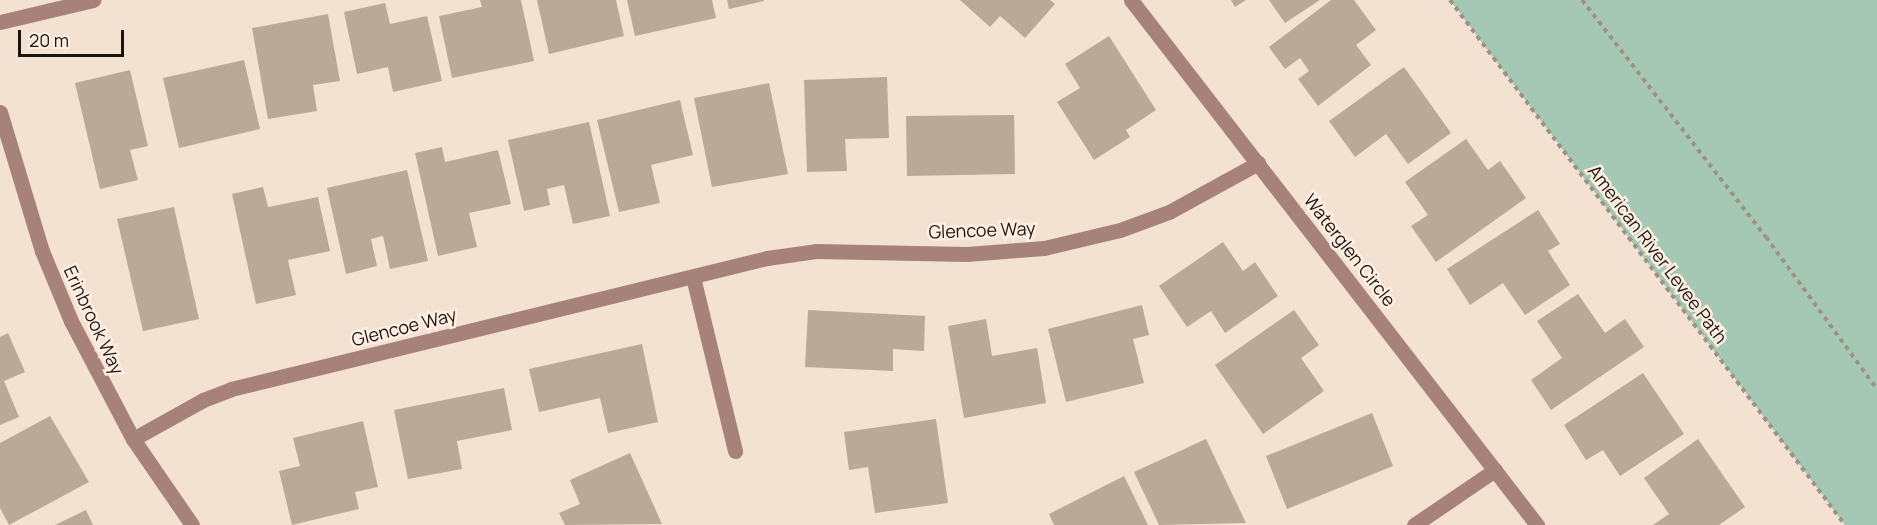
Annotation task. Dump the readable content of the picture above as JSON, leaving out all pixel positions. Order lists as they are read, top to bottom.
{
  "streets": {
    "street": ["Glencoe Way", "Waterglen Circle", "Erinbrook Way"],
    "path": ["American River Levee Path"]
  },
  "crossings": [
    ["Glencoe Way", "Waterglen Circle"],
    ["Glencoe Way", "Erinbrook Way"]
  ],
  "scale_bar": "20 m"
}
